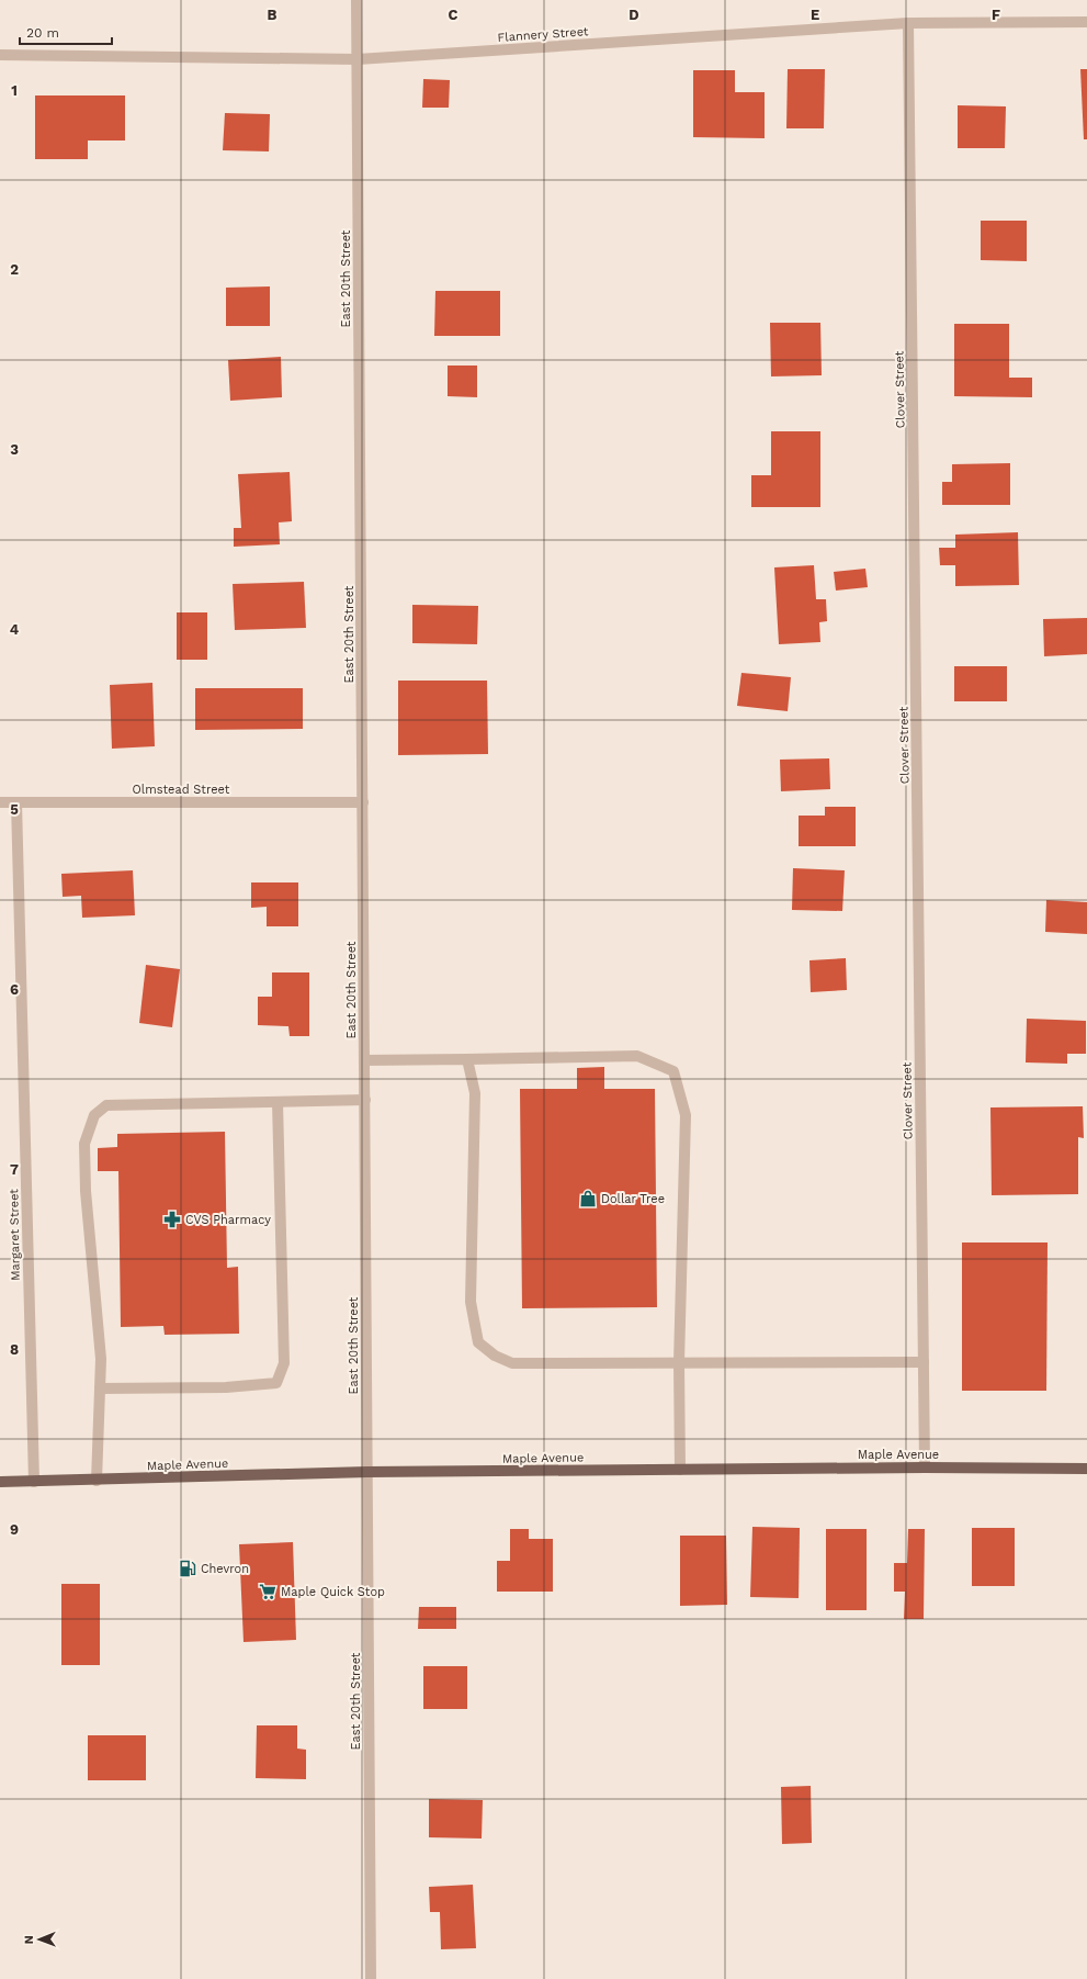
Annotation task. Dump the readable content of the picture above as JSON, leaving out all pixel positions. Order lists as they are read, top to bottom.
{
  "streets": {
    "main road": ["Maple Avenue"],
    "street": [
      "Flannery Street",
      "East 20th Street",
      "Clover Street",
      "Olmstead Street",
      "Margaret Street"
    ]
  },
  "crossings": [
    ["Flannery Street", "East 20th Street"],
    ["Flannery Street", "Clover Street"],
    ["East 20th Street", "Olmstead Street"],
    ["East 20th Street", "Maple Avenue"],
    ["Clover Street", "Maple Avenue"],
    ["Olmstead Street", "Margaret Street"],
    ["Margaret Street", "Maple Avenue"]
  ],
  "places": {
    "shop": ["Dollar Tree"],
    "pharmacy": ["CVS Pharmacy"],
    "fuel station": ["Chevron"],
    "supermarket": ["Maple Quick Stop"]
  },
  "scale_bar": "20 m",
  "north": "left",
  "grid": {
    "columns": [
      "B",
      "C",
      "D",
      "E",
      "F"
    ],
    "rows": [
      "1",
      "2",
      "3",
      "4",
      "5",
      "6",
      "7",
      "8",
      "9"
    ]
  }
}
